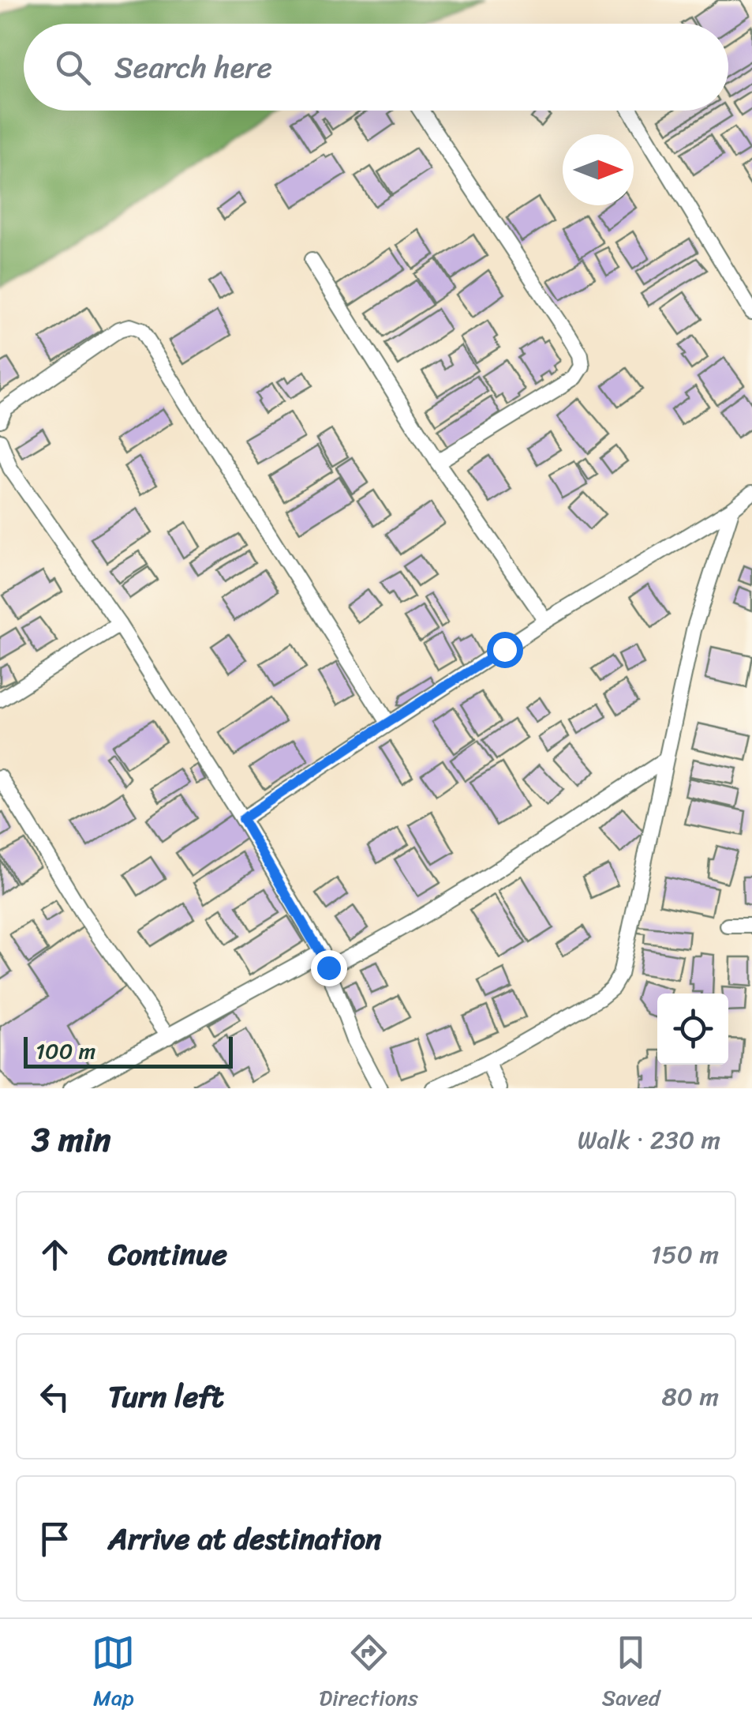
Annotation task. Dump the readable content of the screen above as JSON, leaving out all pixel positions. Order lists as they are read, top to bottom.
{
  "scale_bar": "100 m",
  "north": "right",
  "page": {
    "search": "Search here",
    "scale": "100 m",
    "heading": ["3 min", "Walk · 230 m"],
    "list": [
      ["Continue", "150 m"],
      ["Turn left", "80 m"],
      "Arrive at destination"
    ],
    "nav": ["Map", "Directions", "Saved"]
  }
}
